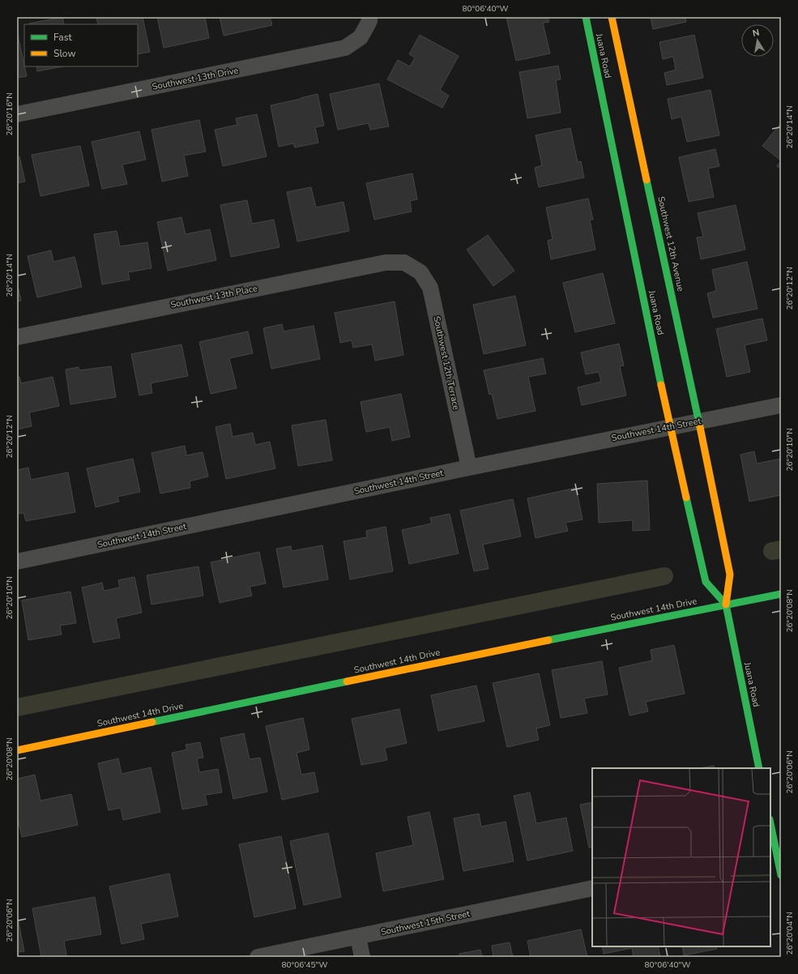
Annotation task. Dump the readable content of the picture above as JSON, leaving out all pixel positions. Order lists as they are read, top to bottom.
{
  "streets": {
    "street": [
      "Juana Road",
      "Southwest 13th Drive",
      "Southwest 12th Avenue",
      "Southwest 13th Place",
      "Southwest 12th Terrace",
      "Southwest 14th Street",
      "Southwest 14th Drive",
      "Southwest 15th Street"
    ]
  },
  "crossings": [
    ["Juana Road", "Southwest 12th Avenue"],
    ["Juana Road", "Southwest 14th Street"],
    ["Juana Road", "Southwest 14th Drive"],
    ["Southwest 12th Avenue", "Southwest 14th Street"],
    ["Southwest 13th Place", "Southwest 12th Terrace"],
    ["Southwest 12th Terrace", "Southwest 14th Street"]
  ],
  "legend": ["Fast", "Slow"],
  "north": "top",
  "coordinates": [
    "80°06'40\"W",
    "26°20'16\"N",
    "26°20'14\"N",
    "26°20'12\"N",
    "26°20'10\"N",
    "26°20'08\"N",
    "26°20'06\"N",
    "26°20'04\"N",
    "80°06'45\"W"
  ]
}
